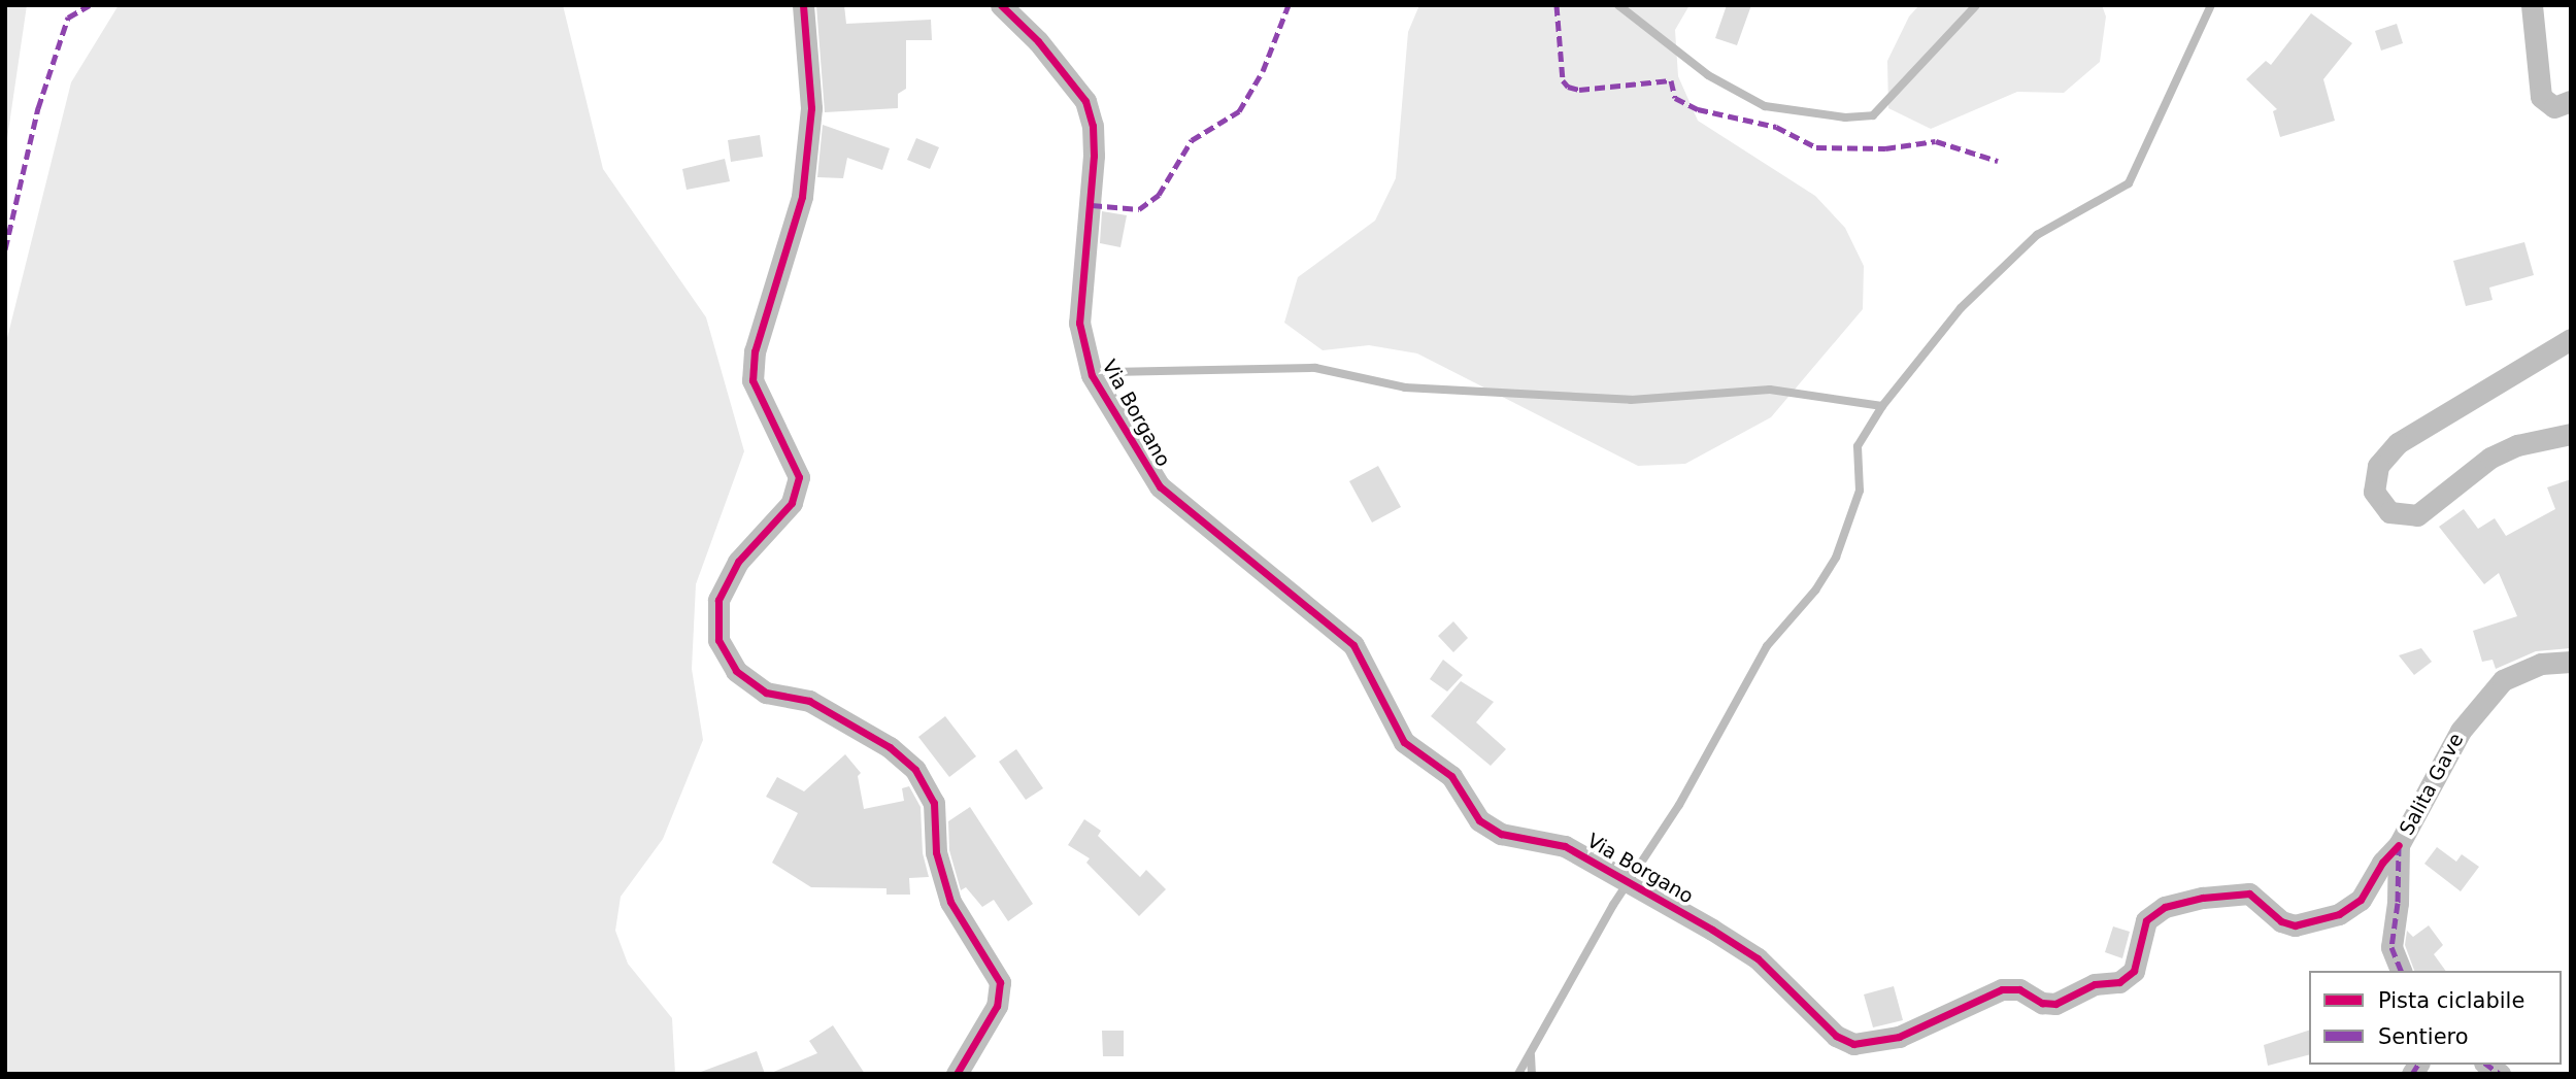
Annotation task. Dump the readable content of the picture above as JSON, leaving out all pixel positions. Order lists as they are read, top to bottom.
{
  "streets": {
    "street": ["Via Borgano", "Salita Gave"]
  },
  "crossings": [
    ["Via Borgano", "Salita Gave"]
  ],
  "legend": ["Pista ciclabile", "Sentiero"]
}
